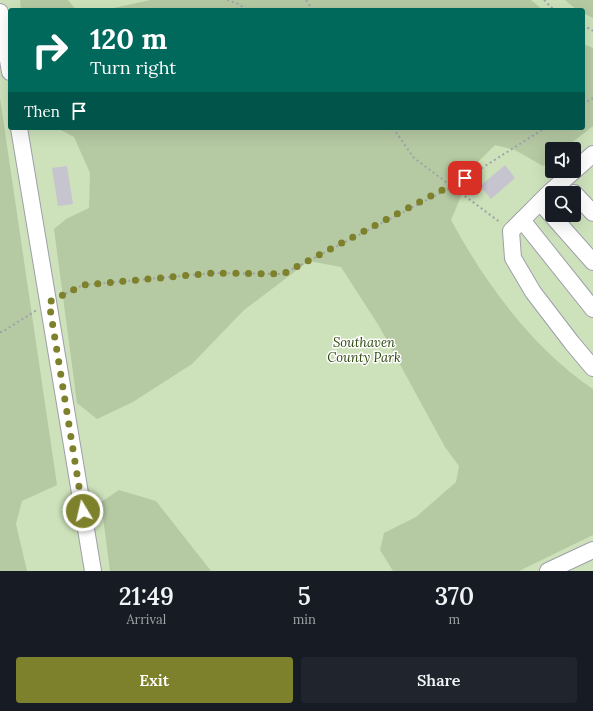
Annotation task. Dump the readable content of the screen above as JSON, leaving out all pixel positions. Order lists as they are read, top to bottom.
{
  "parks": ["Southaven County Park"],
  "page": {
    "turn": ["120 m", "Turn right"],
    "then": "Then",
    "eta": [
      "21:49",
      "Arrival",
      "5",
      "min",
      "370",
      "m"
    ],
    "buttons": ["Exit", "Share"]
  }
}
